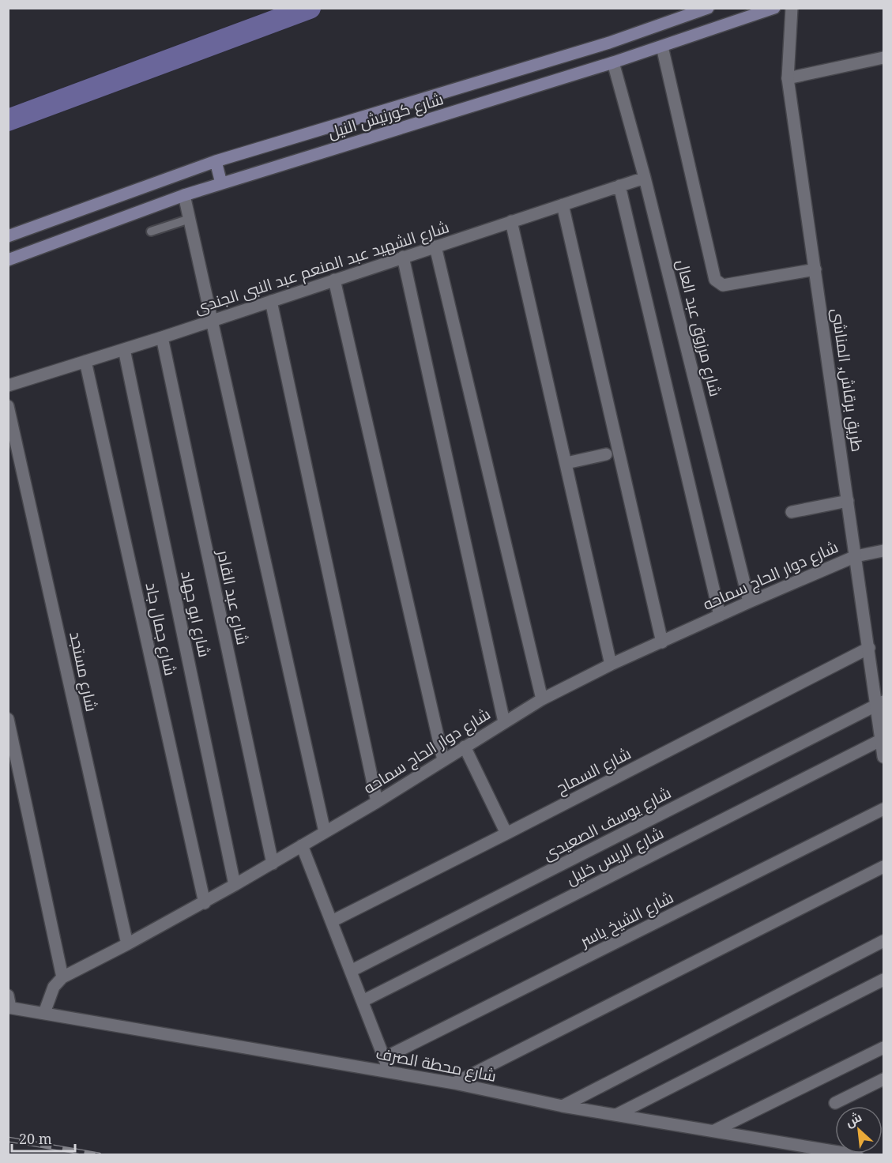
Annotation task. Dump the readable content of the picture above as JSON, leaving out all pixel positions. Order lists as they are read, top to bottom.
{
  "streets": {
    "main road": ["شارع كورنيش النيل"],
    "street": [
      "شارع الشهيد عبد المنعم عبد النبى الجندى",
      "شارع مرزوق عبد العال",
      "طريق برقاش, المناشى",
      "شارع دوار الحاج سماحه",
      "شارع عبد القادر",
      "شارع ابو جهاد",
      "شارع جمال جاد",
      "شارع مستجد",
      "شارع السماح",
      "شارع يوسف الصعيدى",
      "شارع الريس خليل",
      "شارع الشيخ ياسر",
      "شارع محطة الصرف"
    ]
  },
  "crossings": [
    ["شارع كورنيش النيل", "شارع مرزوق عبد العال"],
    ["شارع الشهيد عبد المنعم عبد النبى الجندى", "شارع مرزوق عبد العال"],
    ["شارع الشهيد عبد المنعم عبد النبى الجندى", "شارع عبد القادر"],
    ["شارع الشهيد عبد المنعم عبد النبى الجندى", "شارع ابو جهاد"],
    ["شارع الشهيد عبد المنعم عبد النبى الجندى", "شارع جمال جاد"],
    ["شارع مرزوق عبد العال", "شارع دوار الحاج سماحه"],
    ["طريق برقاش, المناشى", "شارع دوار الحاج سماحه"],
    ["طريق برقاش, المناشى", "شارع السماح"],
    ["طريق برقاش, المناشى", "شارع يوسف الصعيدى"],
    ["طريق برقاش, المناشى", "شارع الريس خليل"],
    ["شارع دوار الحاج سماحه", "شارع عبد القادر"],
    ["شارع دوار الحاج سماحه", "شارع ابو جهاد"],
    ["شارع دوار الحاج سماحه", "شارع جمال جاد"],
    ["شارع دوار الحاج سماحه", "شارع مستجد"]
  ],
  "scale_bar": "20 m",
  "north": "top left"
}
